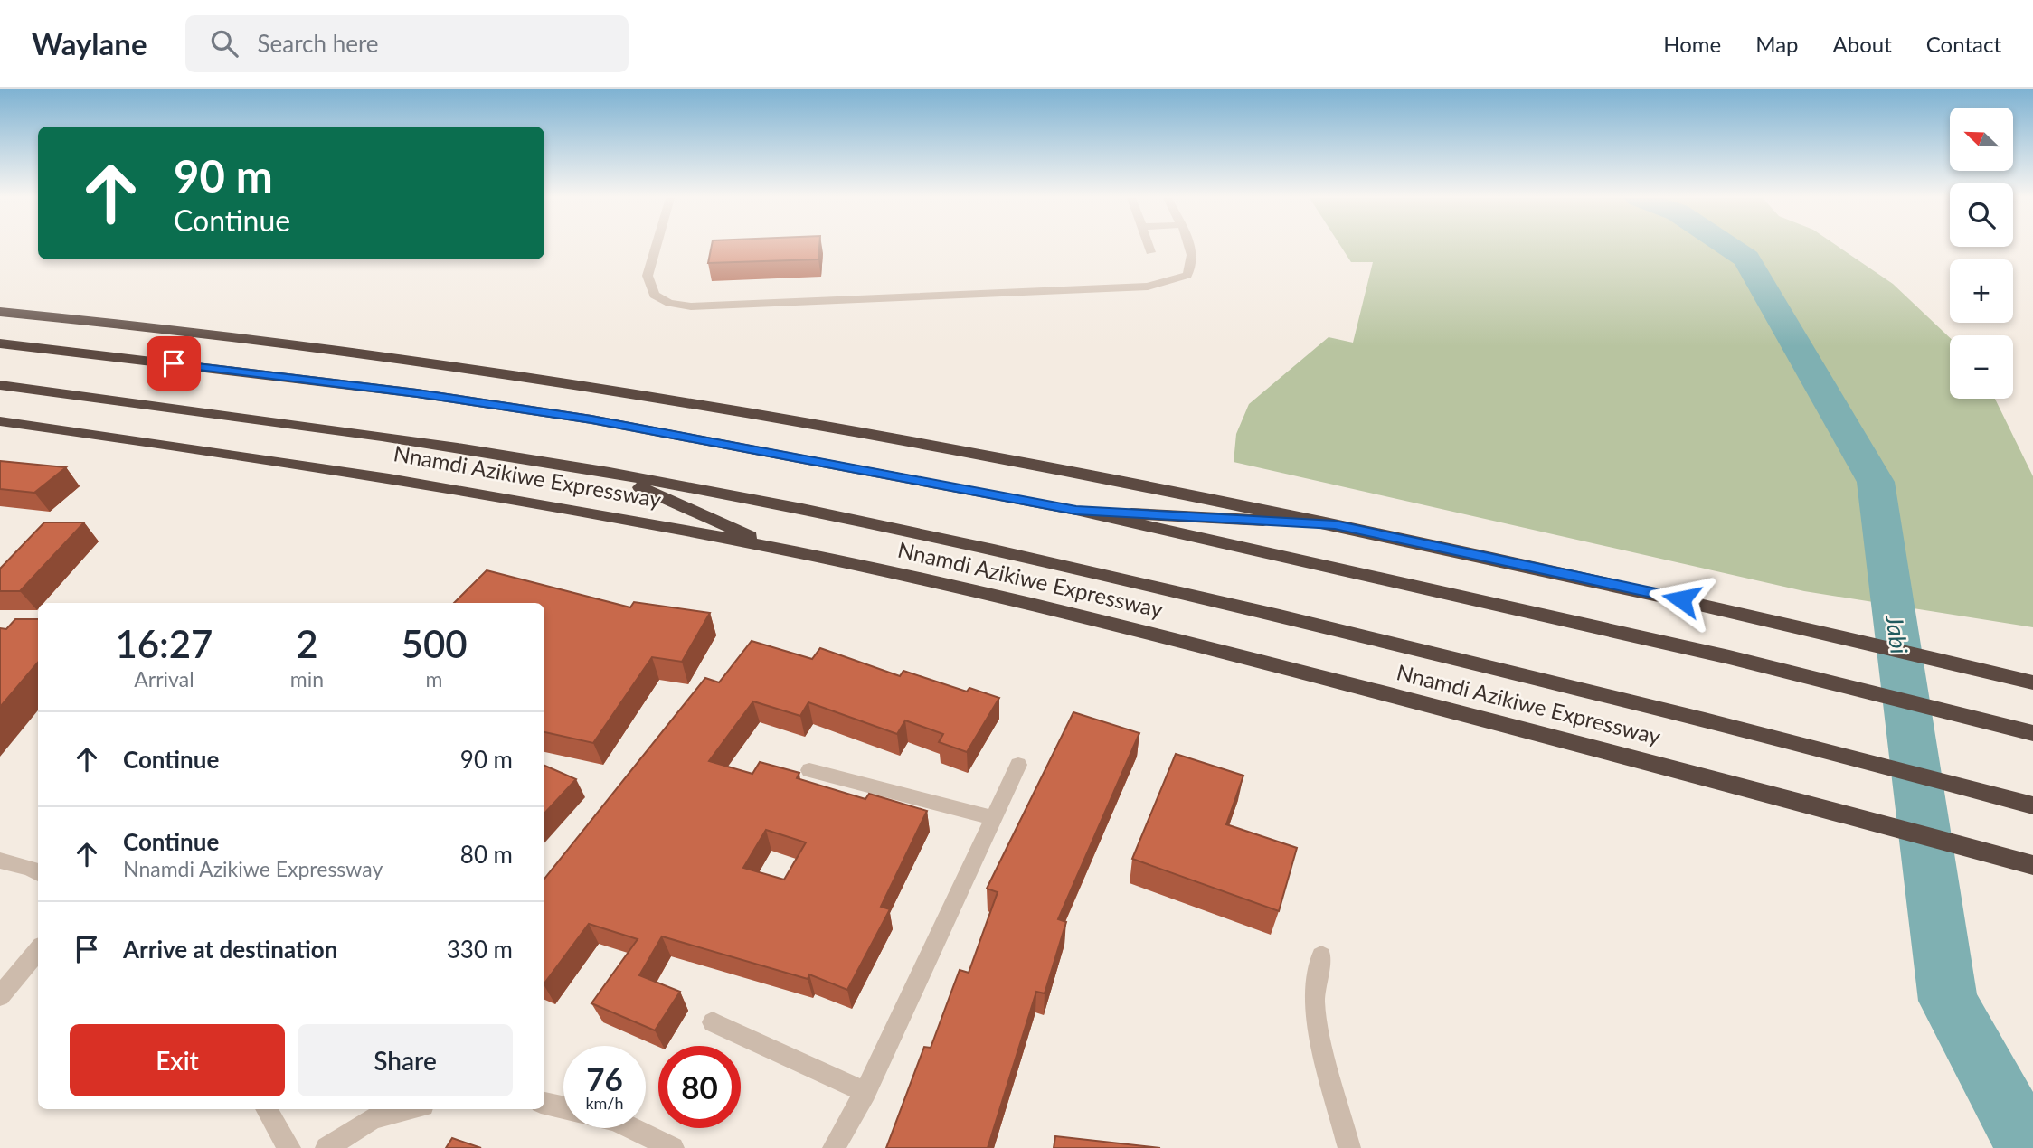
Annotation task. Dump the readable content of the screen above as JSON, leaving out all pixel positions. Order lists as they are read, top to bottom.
{
  "streets": {
    "highway": ["Nnamdi Azikiwe Expressway"]
  },
  "water": ["Jabi"],
  "north": "top left",
  "page": {
    "header": "Waylane",
    "search": "Search here",
    "nav": [
      "Home",
      "Map",
      "About",
      "Contact"
    ],
    "map_buttons": ["+", "−"],
    "turn": ["90 m", "Continue"],
    "eta": [
      "16:27",
      "Arrival",
      "2",
      "min",
      "500",
      "m"
    ],
    "list": [
      {
        "name": "Continue",
        "value": "90 m"
      },
      {
        "name": "Continue",
        "note": "Nnamdi Azikiwe Expressway",
        "value": "80 m"
      },
      {
        "name": "Arrive at destination",
        "value": "330 m"
      }
    ],
    "buttons": ["Exit", "Share"],
    "speed": "76 km/h",
    "limit": "80"
  }
}
